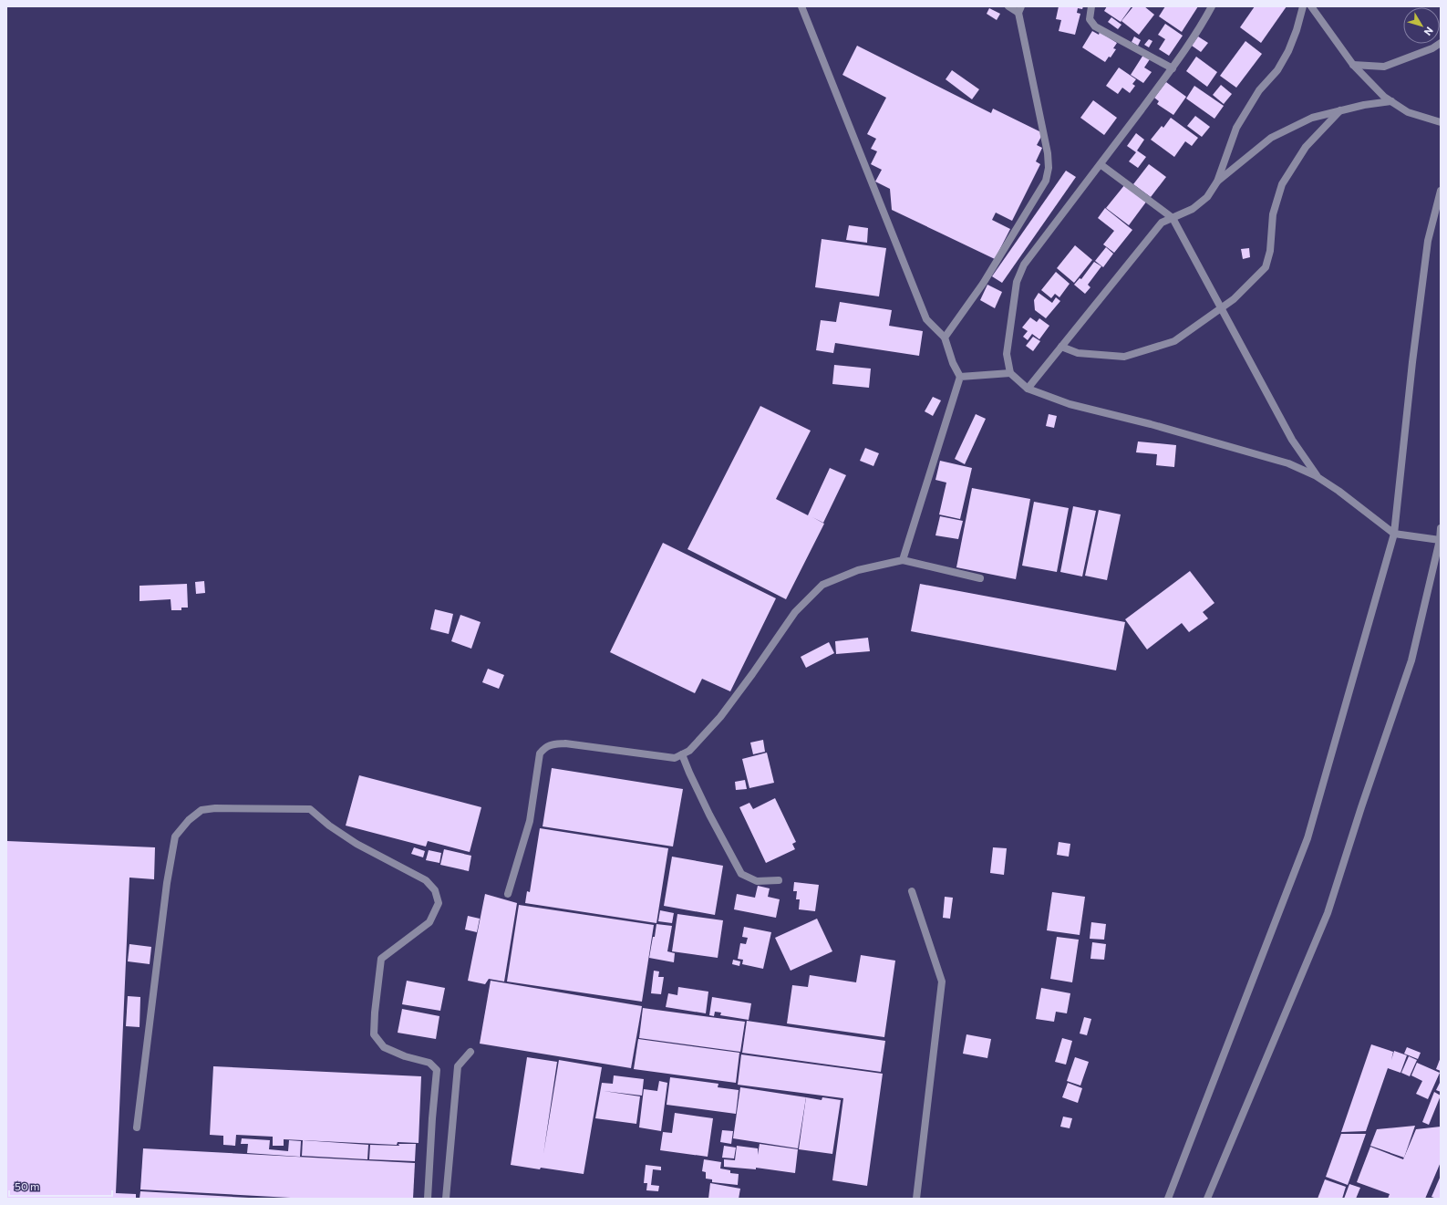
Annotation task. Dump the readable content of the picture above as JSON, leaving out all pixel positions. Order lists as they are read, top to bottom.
{
  "scale_bar": "50 m",
  "north": "bottom right"
}
